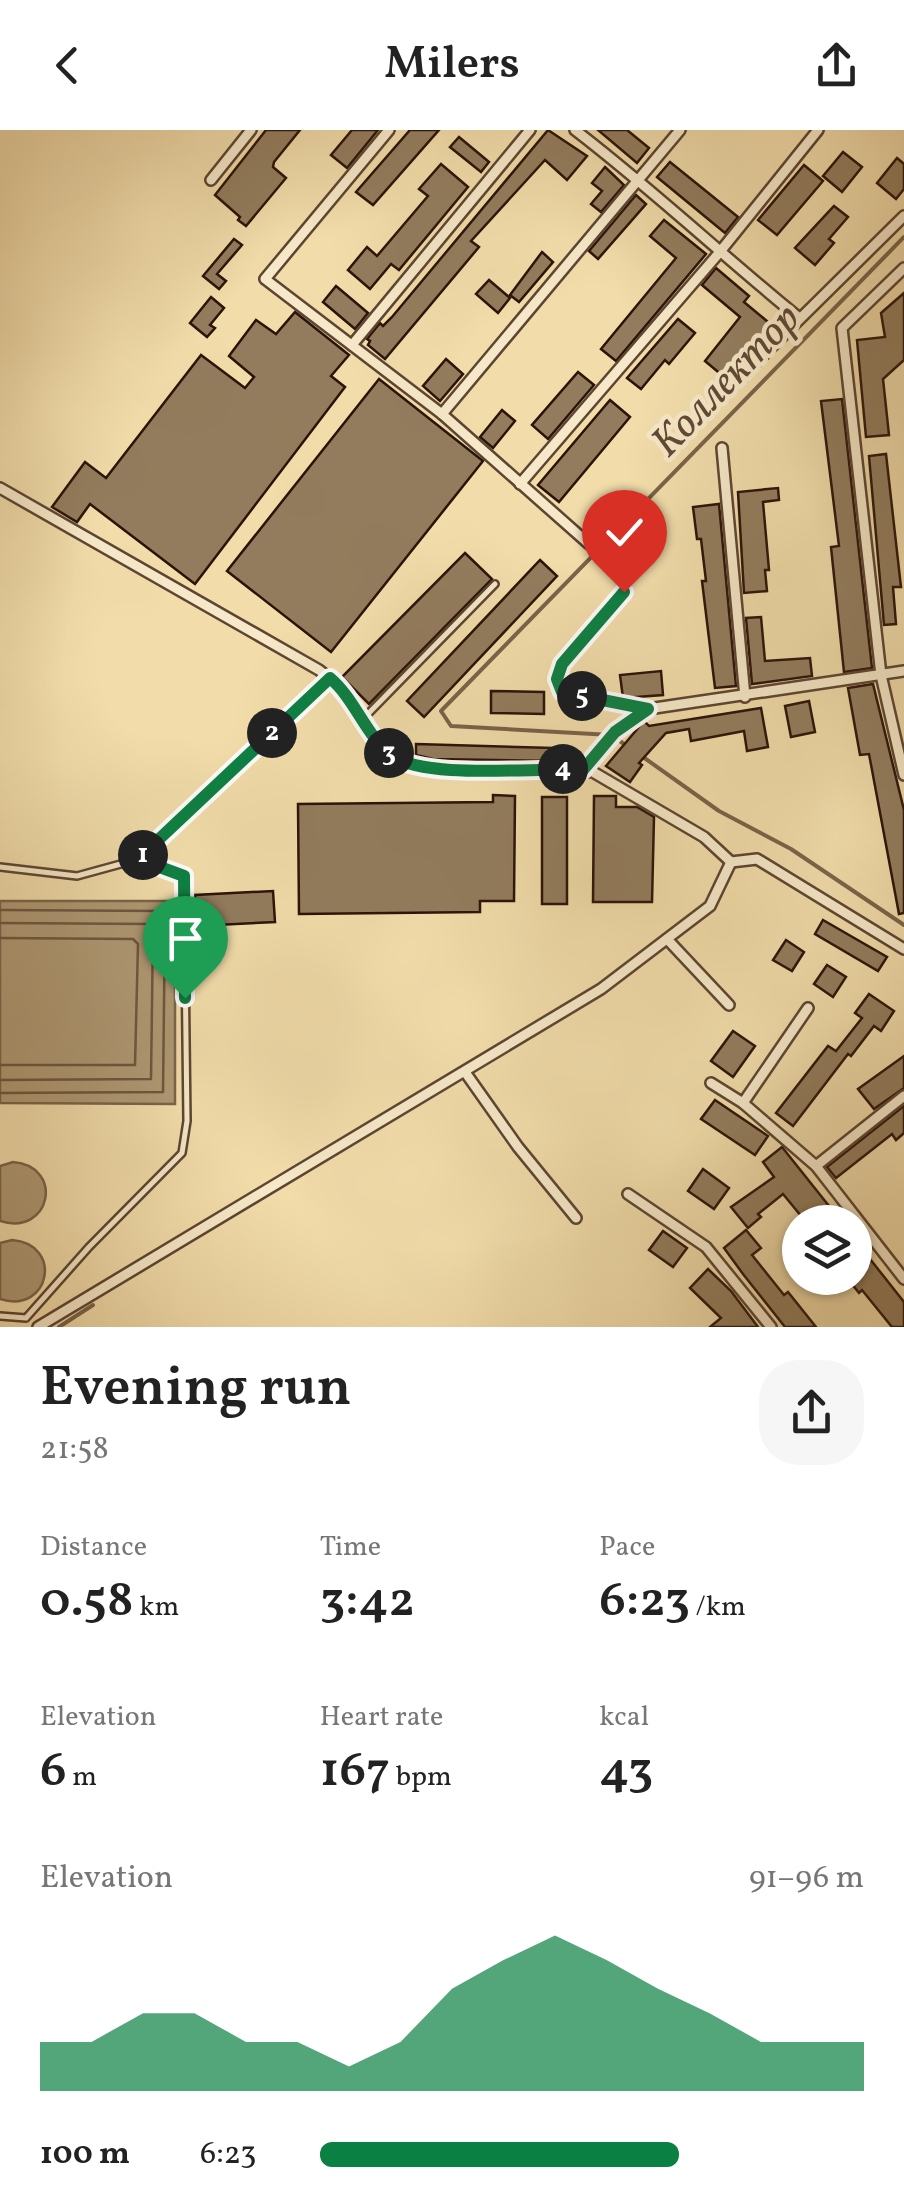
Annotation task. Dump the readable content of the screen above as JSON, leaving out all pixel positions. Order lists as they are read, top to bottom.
{
  "water": ["Коллектор"],
  "page": {
    "header": "Milers",
    "pins": [
      "5",
      "2",
      "3",
      "4",
      "1"
    ],
    "heading": ["Evening run", "21:58"],
    "stats": [
      ["Distance", "0.58 km"],
      ["Time", "3:42"],
      ["Pace", "6:23 /km"],
      ["Elevation", "6 m"],
      ["Heart rate", "167 bpm"],
      ["kcal", "43"]
    ],
    "chart": ["Elevation", "91–96 m"],
    "list": [
      {
        "name": "100 m",
        "note": "6:23"
      }
    ]
  }
}
